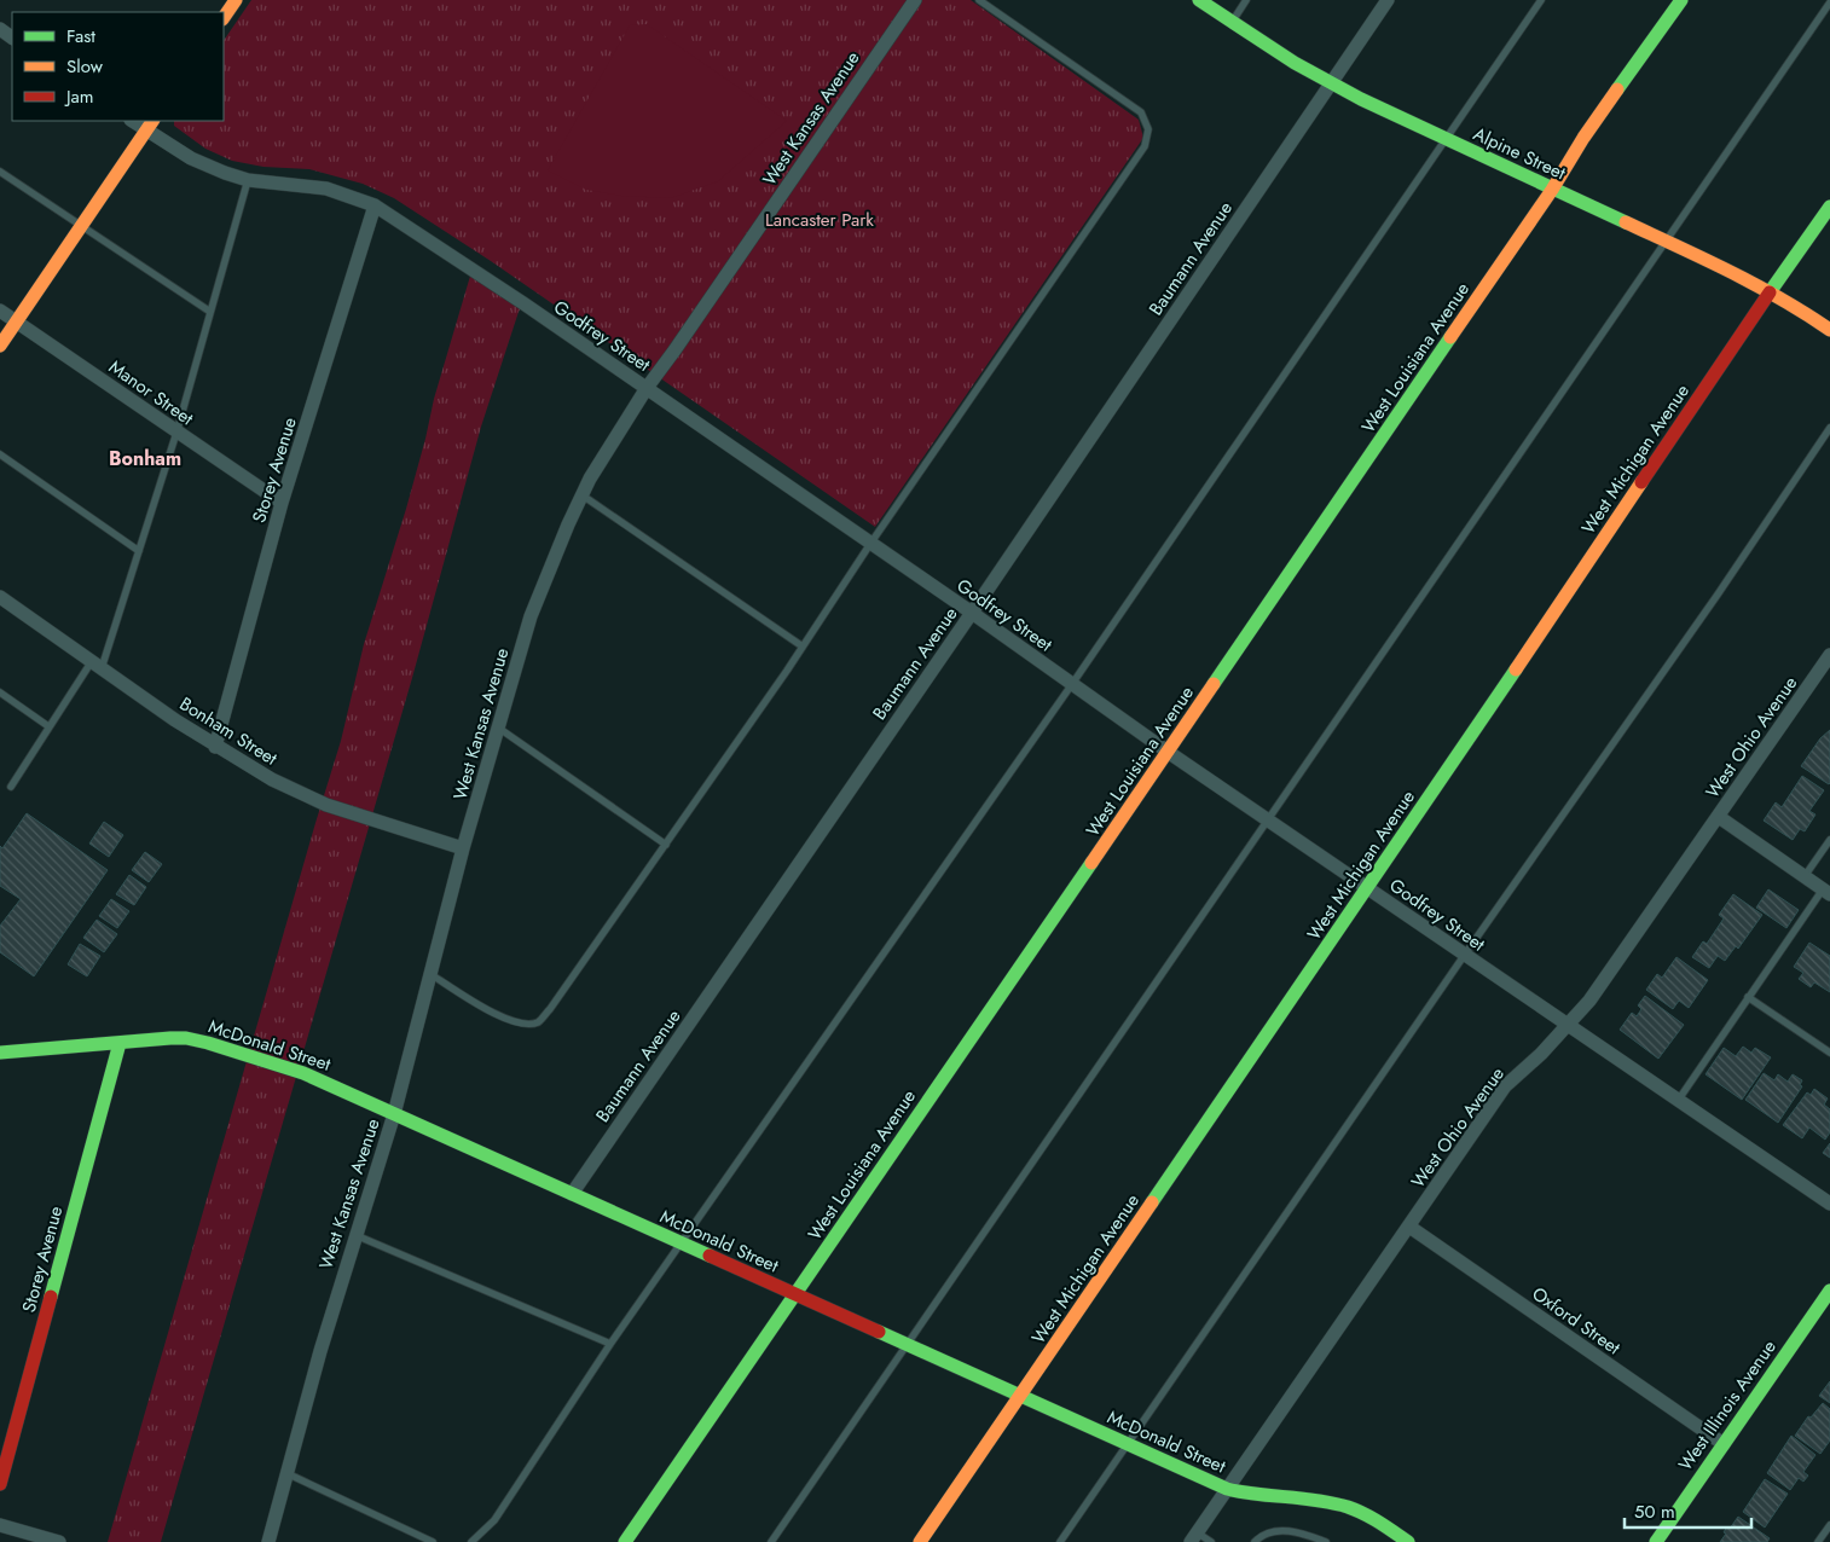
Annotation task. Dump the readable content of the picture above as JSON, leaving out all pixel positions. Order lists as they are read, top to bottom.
{
  "streets": {
    "street": [
      "West Kansas Avenue",
      "Alpine Street",
      "Baumann Avenue",
      "Godfrey Street",
      "West Louisiana Avenue",
      "Manor Street",
      "West Michigan Avenue",
      "Storey Avenue",
      "Bonham Street",
      "West Ohio Avenue",
      "McDonald Street",
      "Oxford Street",
      "West Illinois Avenue"
    ]
  },
  "crossings": [
    ["West Kansas Avenue", "Godfrey Street"],
    ["West Kansas Avenue", "Bonham Street"],
    ["West Kansas Avenue", "McDonald Street"],
    ["Alpine Street", "Baumann Avenue"],
    ["Alpine Street", "West Louisiana Avenue"],
    ["Alpine Street", "West Michigan Avenue"],
    ["Baumann Avenue", "Godfrey Street"],
    ["Baumann Avenue", "McDonald Street"],
    ["Godfrey Street", "West Louisiana Avenue"],
    ["Godfrey Street", "West Michigan Avenue"],
    ["Godfrey Street", "Storey Avenue"],
    ["Godfrey Street", "West Ohio Avenue"],
    ["West Louisiana Avenue", "McDonald Street"],
    ["Manor Street", "Storey Avenue"],
    ["West Michigan Avenue", "McDonald Street"],
    ["Storey Avenue", "Bonham Street"],
    ["Storey Avenue", "McDonald Street"],
    ["West Ohio Avenue", "McDonald Street"],
    ["West Ohio Avenue", "Oxford Street"],
    ["Oxford Street", "West Illinois Avenue"]
  ],
  "districts": ["Bonham"],
  "parks": ["Lancaster Park"],
  "legend": ["Fast", "Slow", "Jam"],
  "scale_bar": "50 m"
}
